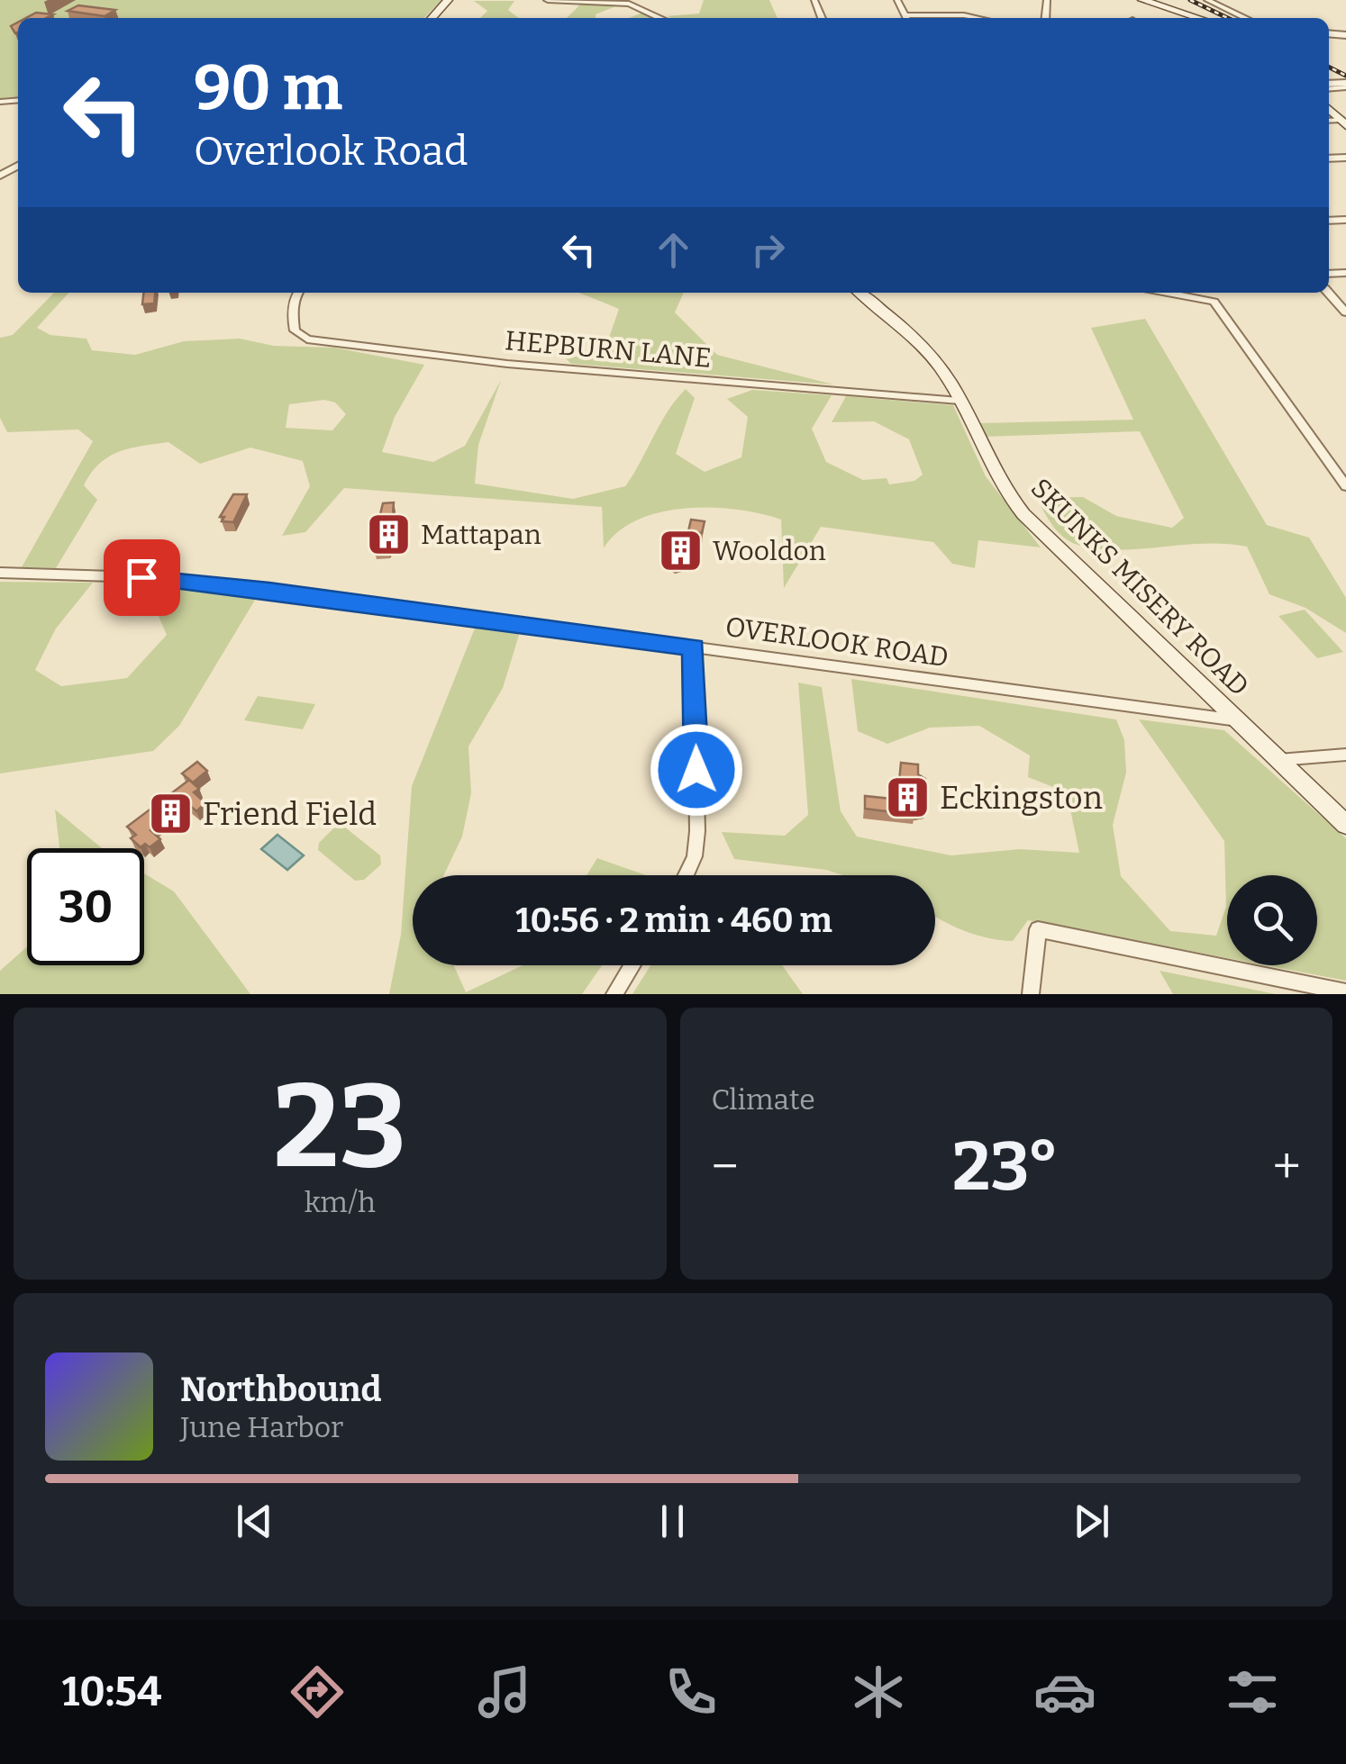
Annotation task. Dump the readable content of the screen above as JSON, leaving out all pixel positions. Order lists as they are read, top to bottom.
{
  "streets": {
    "main road": ["SKUNKS MISERY ROAD"],
    "street": ["HEPBURN LANE", "OVERLOOK ROAD"]
  },
  "crossings": [
    ["HEPBURN LANE", "SKUNKS MISERY ROAD"],
    ["SKUNKS MISERY ROAD", "OVERLOOK ROAD"]
  ],
  "places": {
    "building": [
      "Mattapan",
      "Wooldon",
      "Eckingston",
      "Friend Field"
    ]
  },
  "page": {
    "turn": ["90 m", "Overlook Road"],
    "limit": "30",
    "trip": "10:56 · 2 min · 460 m",
    "tile": [
      ["23", "km/h"],
      "Climate"
    ],
    "heat": ["−", "23°", "+"],
    "song": ["Northbound", "June Harbor"],
    "tabs": "10:54"
  }
}
